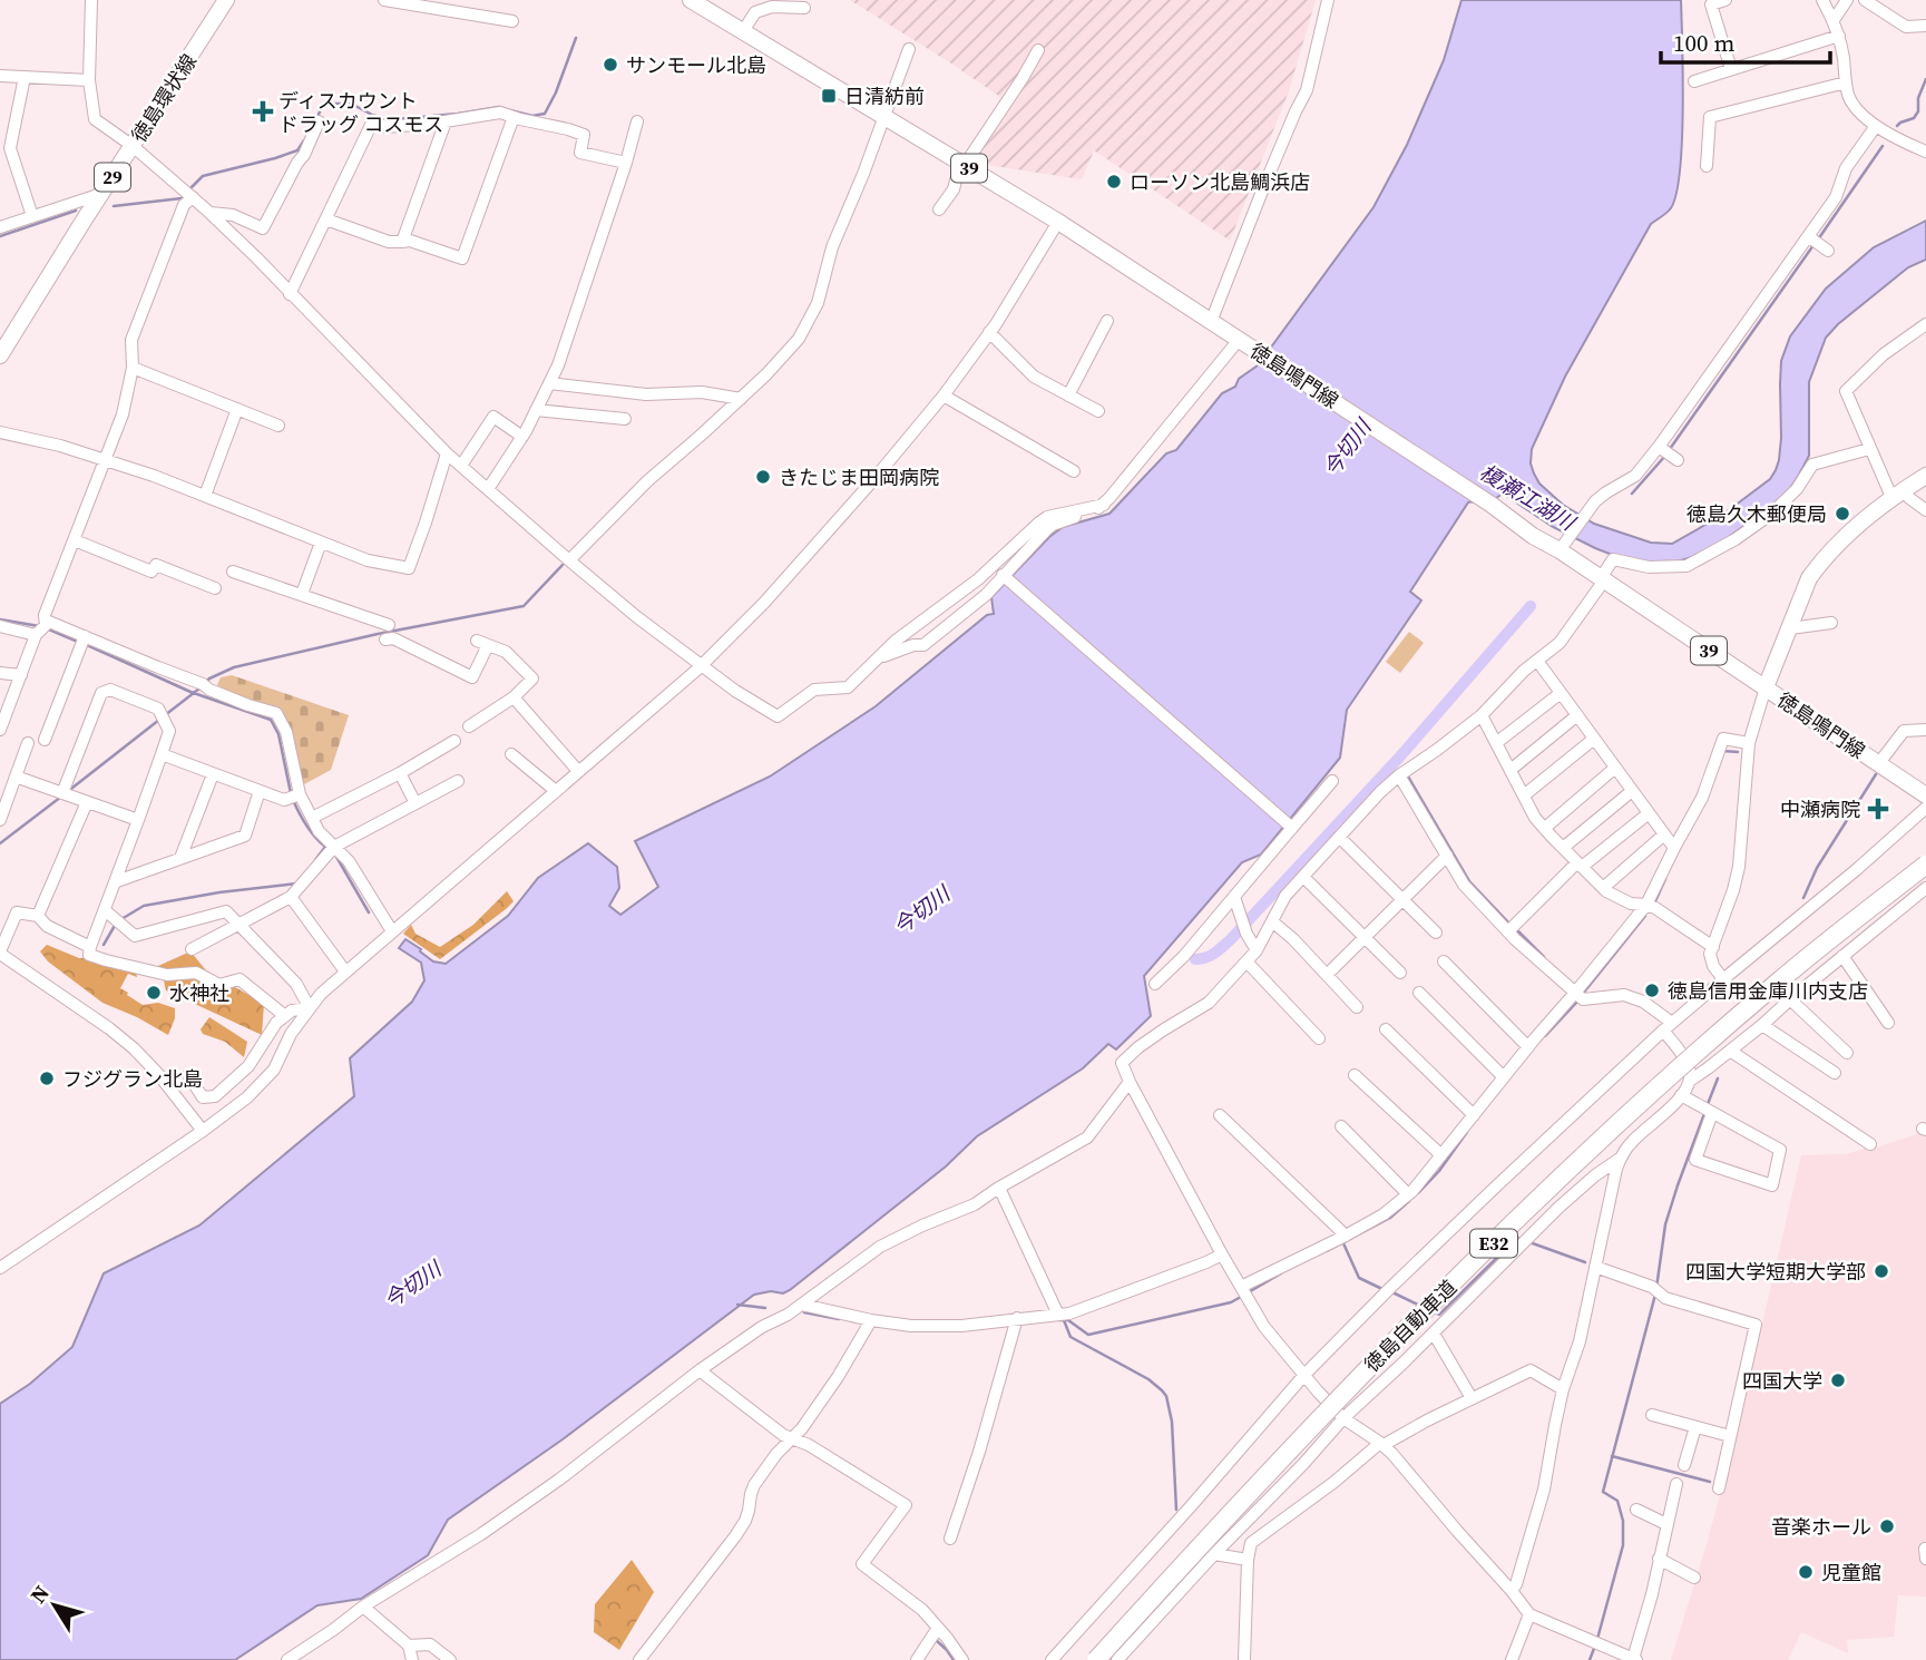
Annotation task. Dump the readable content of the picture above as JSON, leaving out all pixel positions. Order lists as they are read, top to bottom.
{
  "streets": {
    "highway": ["E32", "徳島自動車道"],
    "main road": [
      "徳島環状線",
      "39",
      "29",
      "徳島鳴門線"
    ]
  },
  "water": ["今切川", "榎瀬江湖川"],
  "places": {
    "other": [
      "サンモール北島",
      "ローソン北島鯛浜店",
      "きたじま田岡病院",
      "徳島久木郵便局",
      "徳島信用金庫川内支店",
      "水神社",
      "フジグラン北島",
      "四国大学短期大学部",
      "四国大学",
      "音楽ホール",
      "児童館"
    ],
    "transit": ["日清紡前"],
    "health": ["ディスカウント ドラッグ コスモス", "中瀬病院"]
  },
  "scale_bar": "100 m",
  "north": "top left"
}
